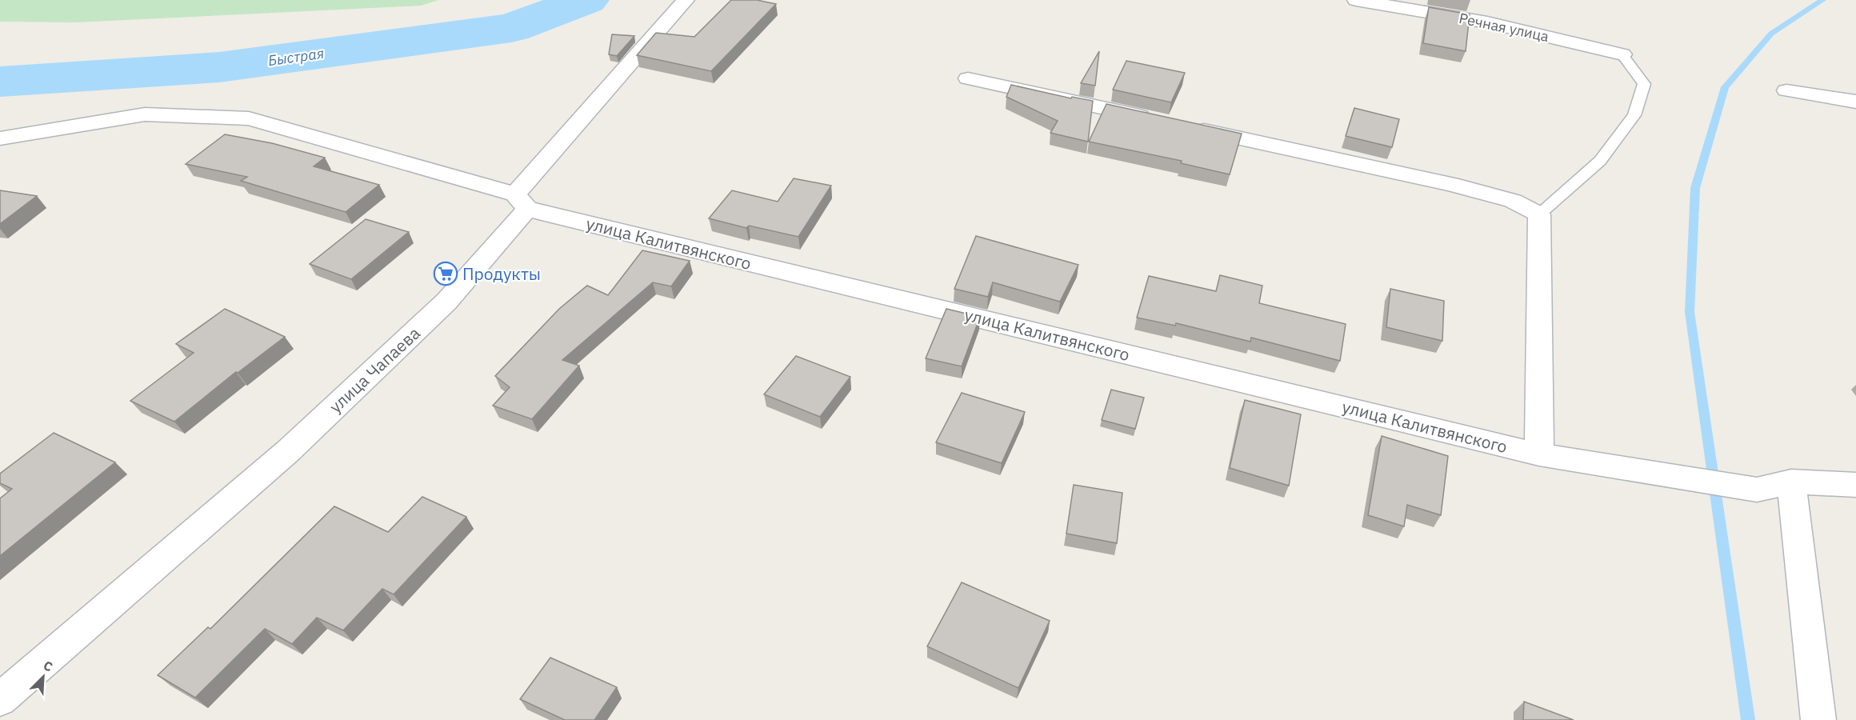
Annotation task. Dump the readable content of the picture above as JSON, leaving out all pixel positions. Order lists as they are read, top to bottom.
{
  "streets": {
    "street": ["Речная улица", "улица Калитвянского", "улица Чапаева"]
  },
  "crossings": [
    ["улица Калитвянского", "улица Чапаева"]
  ],
  "water": ["Быстрая"],
  "places": {
    "supermarket": ["Продукты"]
  },
  "north": "top right"
}
